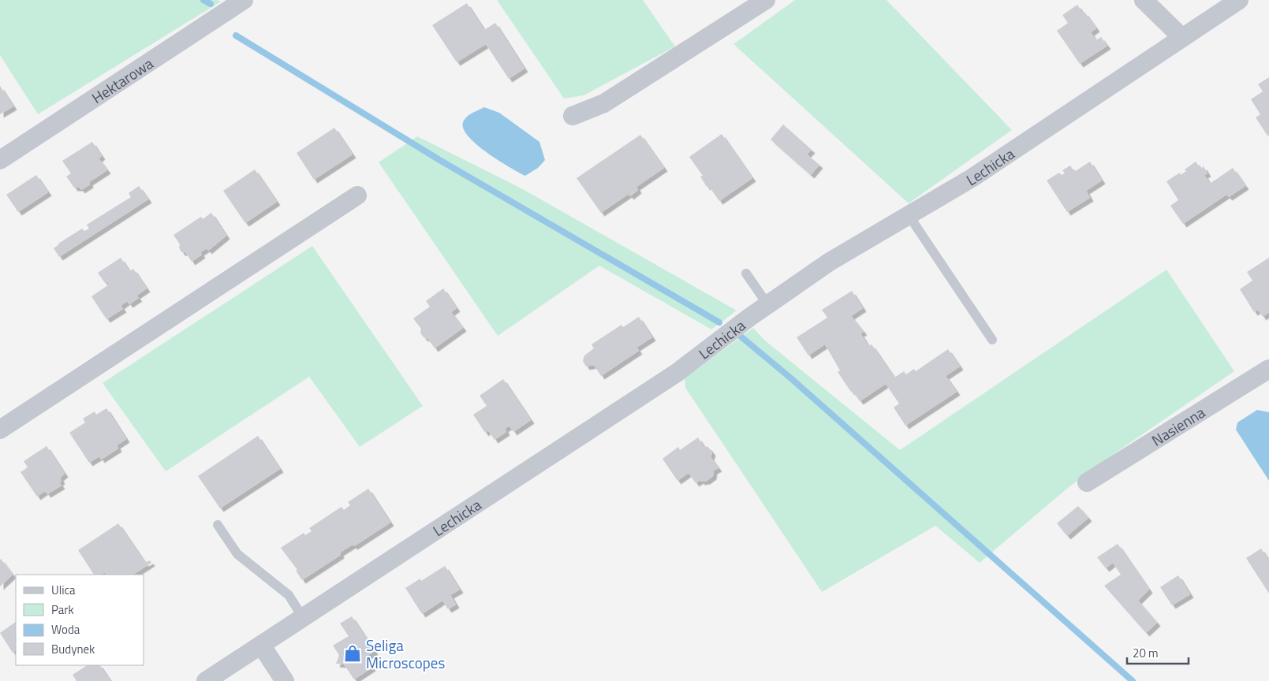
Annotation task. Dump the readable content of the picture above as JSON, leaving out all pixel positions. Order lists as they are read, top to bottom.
{
  "streets": {
    "street": ["Hektarowa", "Lechicka", "Nasienna"]
  },
  "places": {
    "shop": ["Seliga Microscopes"]
  },
  "legend": [
    "Ulica",
    "Park",
    "Woda",
    "Budynek"
  ],
  "scale_bar": "20 m"
}
